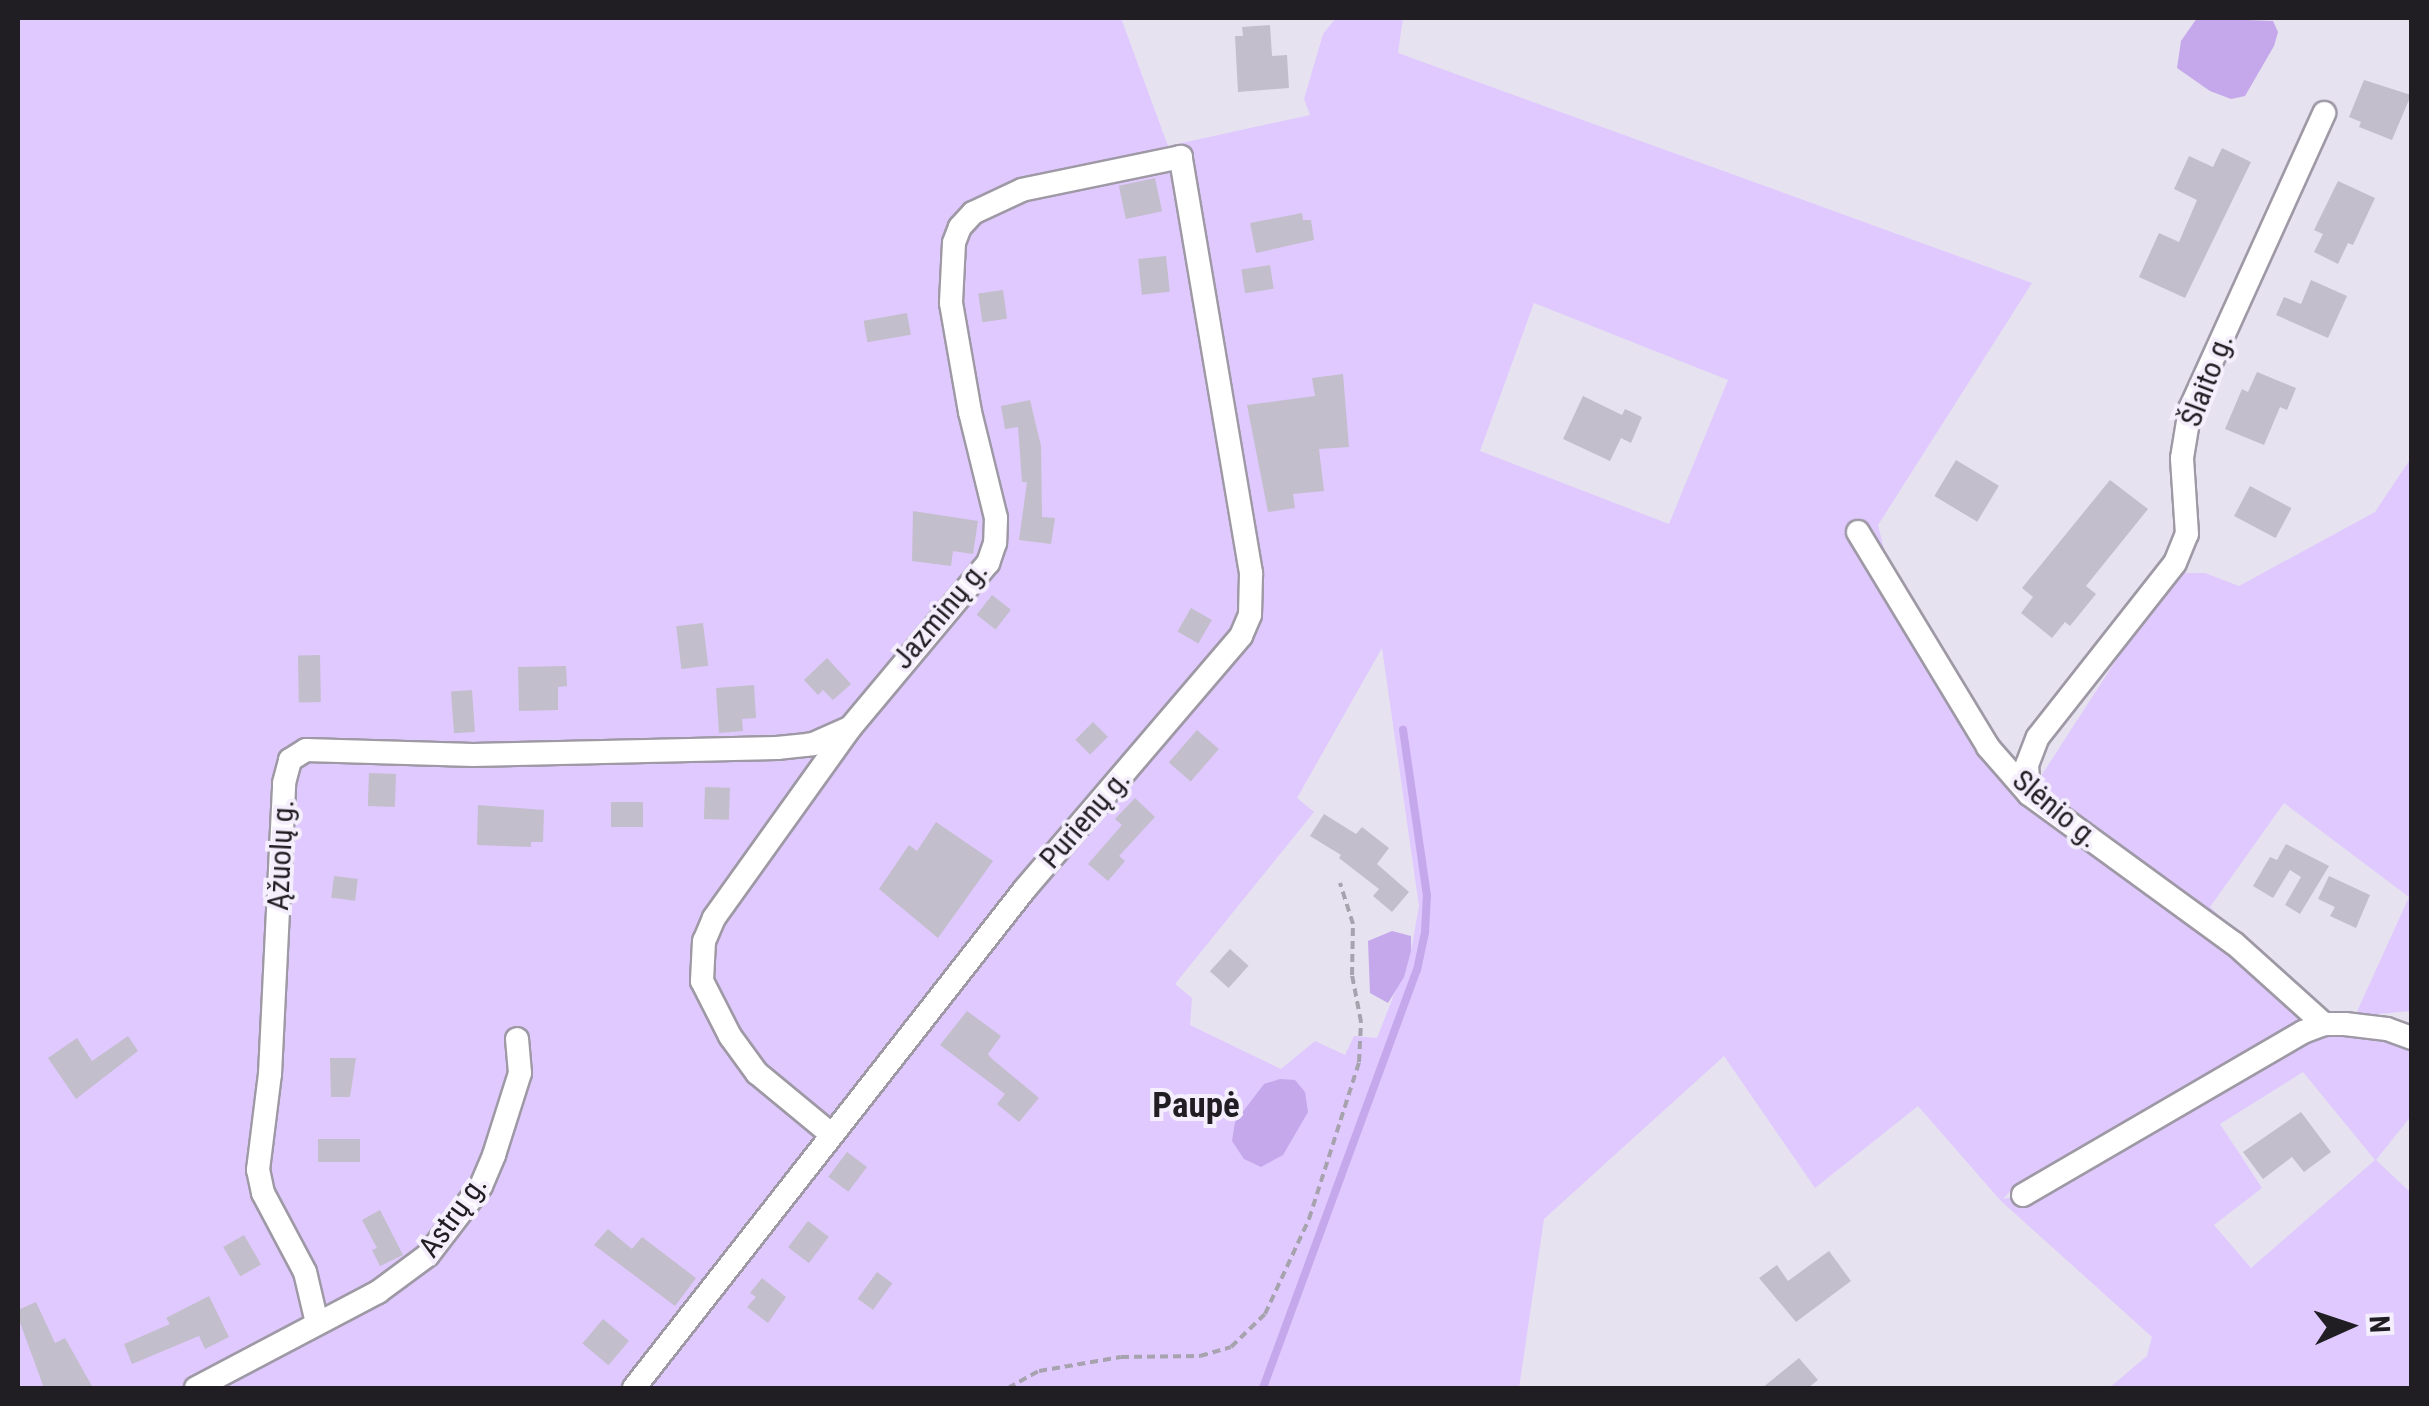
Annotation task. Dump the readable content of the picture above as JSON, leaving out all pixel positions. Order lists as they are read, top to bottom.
{
  "streets": {
    "street": [
      "Šlaito g.",
      "Jazminų g.",
      "Slėnio g.",
      "Purienų g.",
      "Ąžuolų g.",
      "Astrų g."
    ]
  },
  "crossings": [
    ["Šlaito g.", "Slėnio g."],
    ["Jazminų g.", "Purienų g."],
    ["Jazminų g.", "Ąžuolų g."],
    ["Ąžuolų g.", "Astrų g."]
  ],
  "districts": ["Paupė"],
  "north": "right"
}
